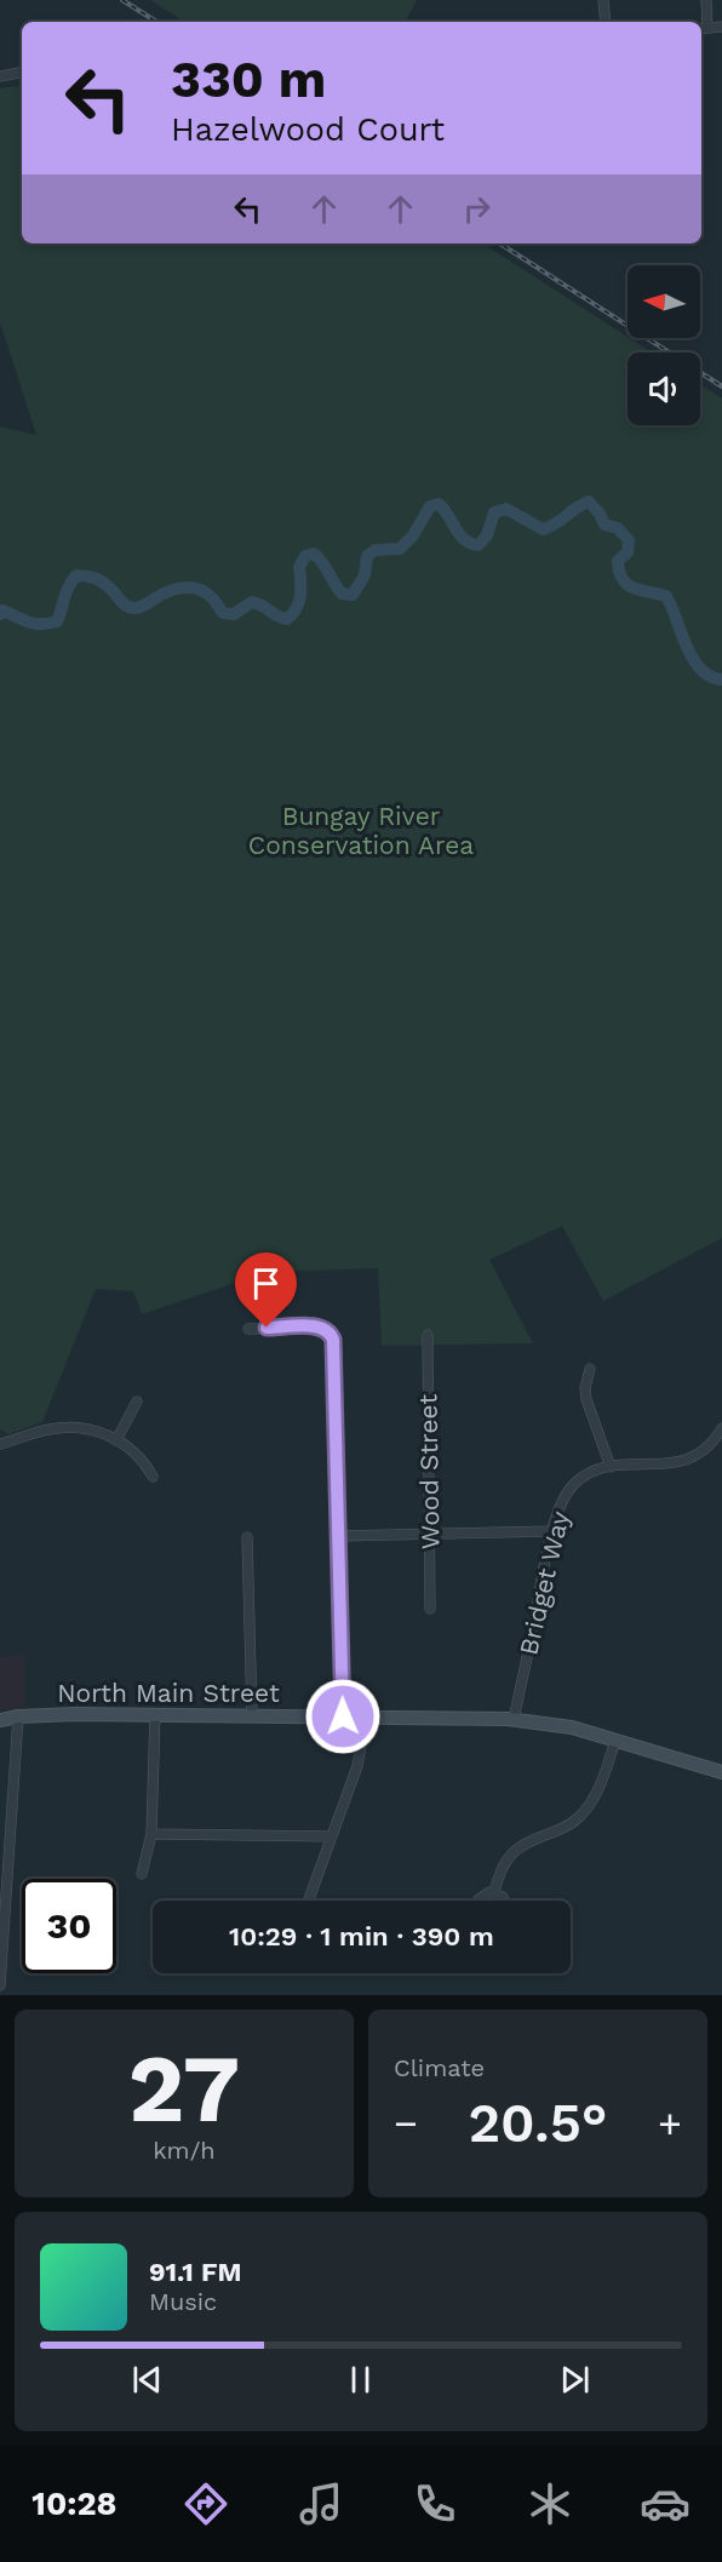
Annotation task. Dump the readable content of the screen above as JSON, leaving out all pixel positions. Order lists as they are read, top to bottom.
{
  "streets": {
    "main road": ["North Main Street"],
    "street": ["Wood Street", "Bridget Way"]
  },
  "crossings": [
    ["Bridget Way", "North Main Street"]
  ],
  "parks": ["Bungay River Conservation Area"],
  "north": "left",
  "page": {
    "turn": ["330 m", "Hazelwood Court"],
    "limit": "30",
    "trip": "10:29 · 1 min · 390 m",
    "tile": [
      ["27", "km/h"],
      "Climate"
    ],
    "heat": ["−", "20.5°", "+"],
    "song": ["91.1 FM", "Music"],
    "tabs": "10:28"
  }
}
